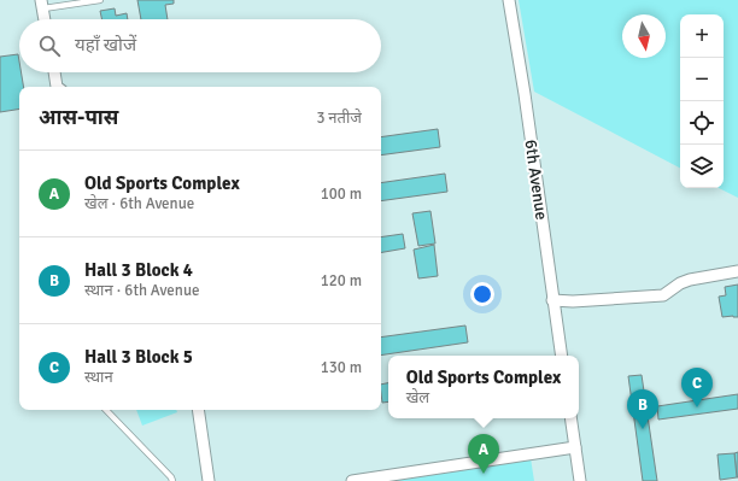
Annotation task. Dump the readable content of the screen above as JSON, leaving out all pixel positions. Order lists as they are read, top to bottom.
{
  "streets": {
    "street": ["6th Avenue"]
  },
  "north": "bottom",
  "page": {
    "map_buttons": ["+", "−"],
    "search": "यहाँ खोजें",
    "heading": ["आस-पास", "3 नतीजे"],
    "list": [
      {
        "mark": "A",
        "name": "Old Sports Complex",
        "note": "खेल · 6th Avenue",
        "value": "100 m"
      },
      {
        "mark": "B",
        "name": "Hall 3 Block 4",
        "note": "स्थान · 6th Avenue",
        "value": "120 m"
      },
      {
        "mark": "C",
        "name": "Hall 3 Block 5",
        "note": "स्थान",
        "value": "130 m"
      }
    ],
    "popup": ["Old Sports Complex", "खेल"],
    "pins": ["C", "B", "A"]
  }
}
